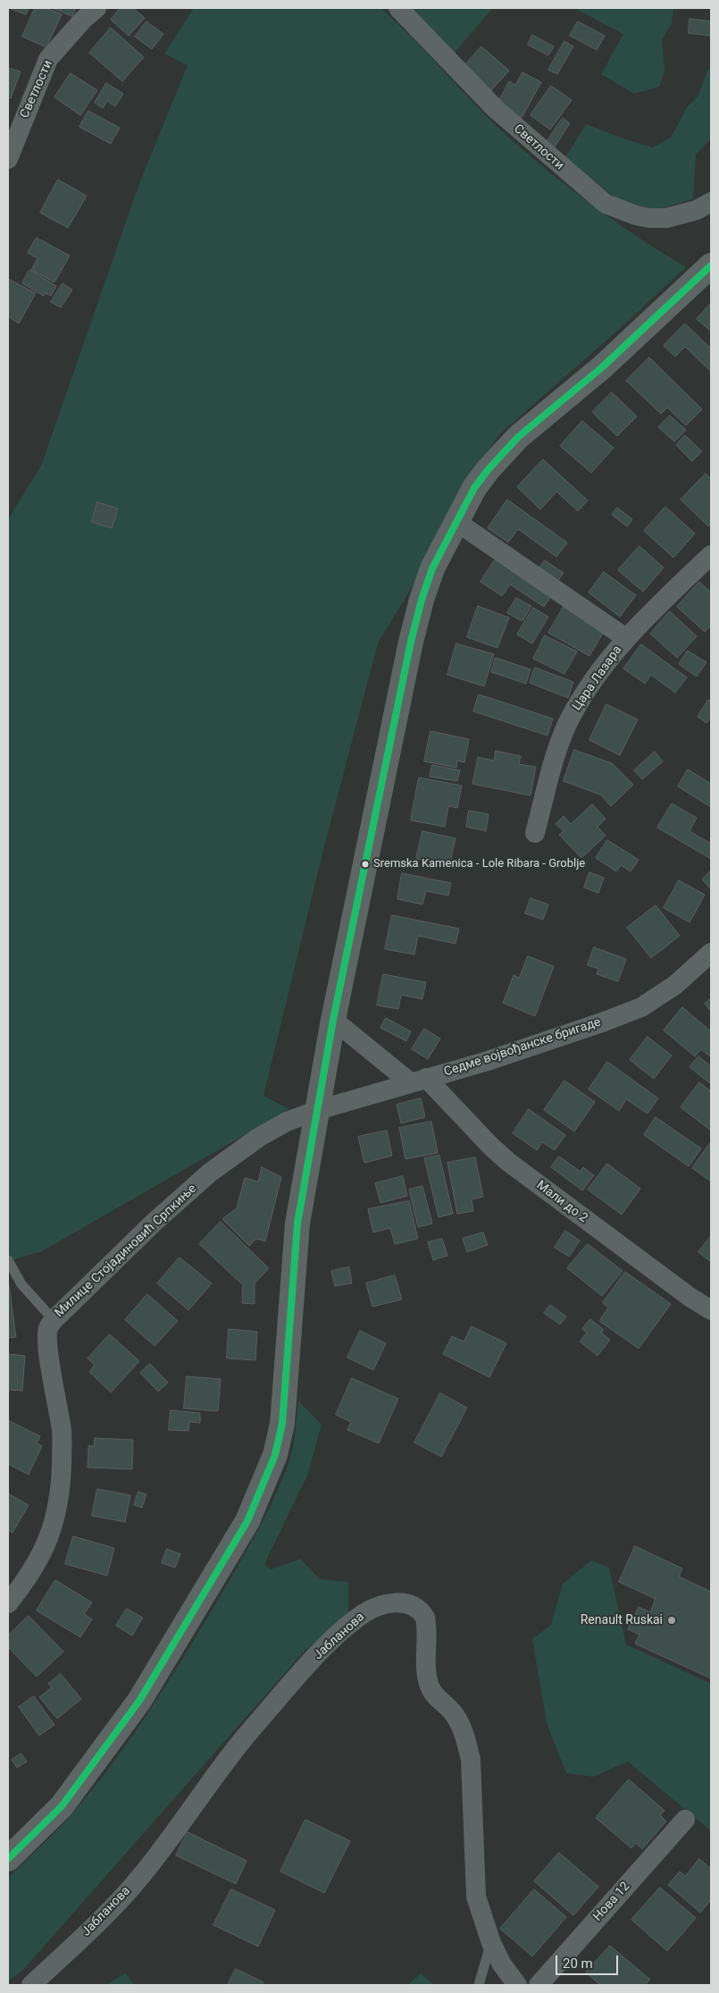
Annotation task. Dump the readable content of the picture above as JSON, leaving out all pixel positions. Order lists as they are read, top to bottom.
{
  "streets": {
    "street": [
      "Светлости",
      "Цара Лазара",
      "Седме војвођанске бригаде",
      "Мали до 2",
      "Милице Стојадиновић Српкиње",
      "Јабланова",
      "Нова 12"
    ]
  },
  "crossings": [
    ["Седме војвођанске бригаде", "Мали до 2"],
    ["Седме војвођанске бригаде", "Милице Стојадиновић Српкиње"]
  ],
  "places": ["Sremska Kamenica - Lole Ribara - Groblje", "Renault Ruskai"],
  "scale_bar": "20 m"
}
